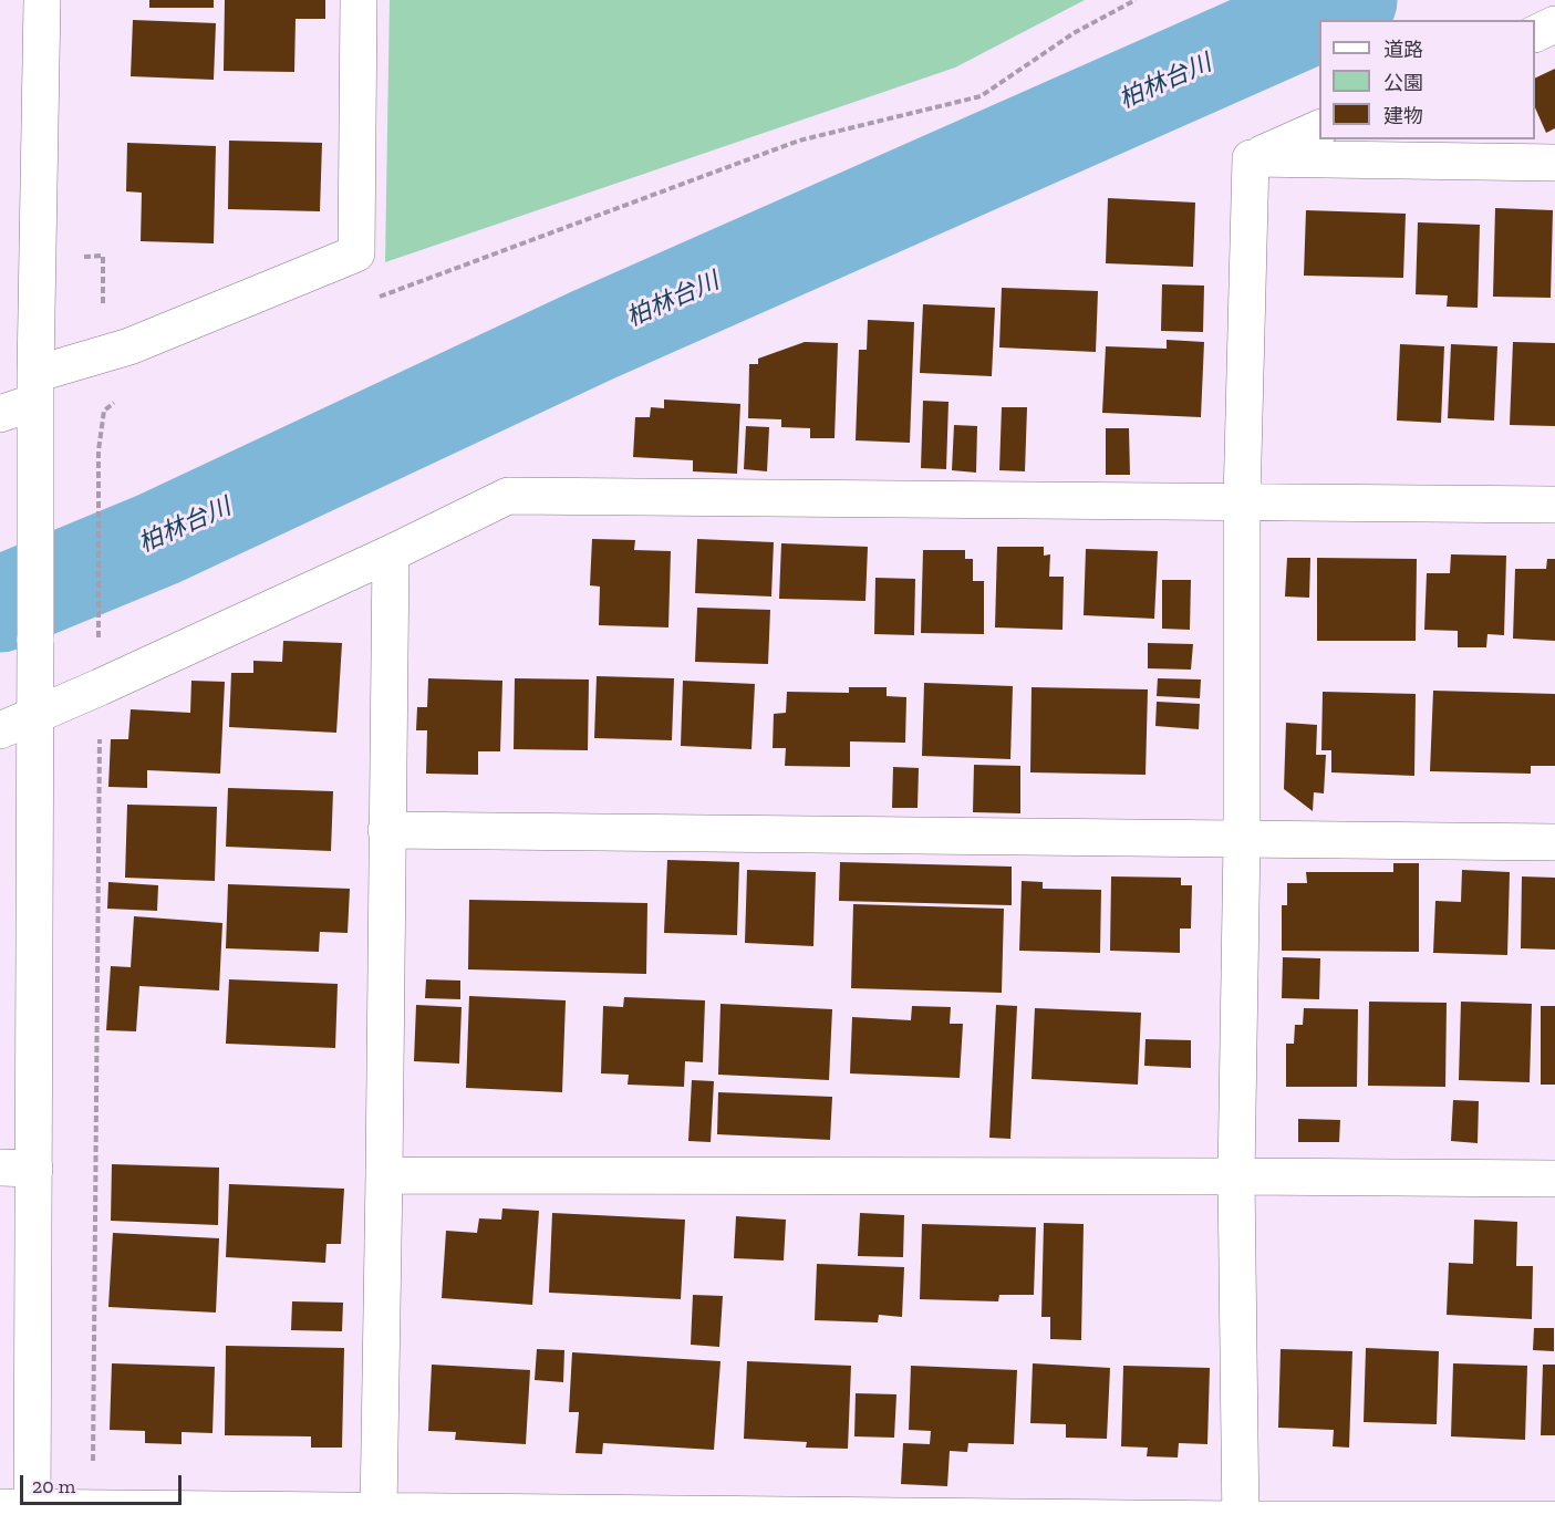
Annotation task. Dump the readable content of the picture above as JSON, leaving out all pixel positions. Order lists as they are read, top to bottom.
{
  "water": ["柏林台川"],
  "legend": ["道路", "公園", "建物"],
  "scale_bar": "20 m"
}
